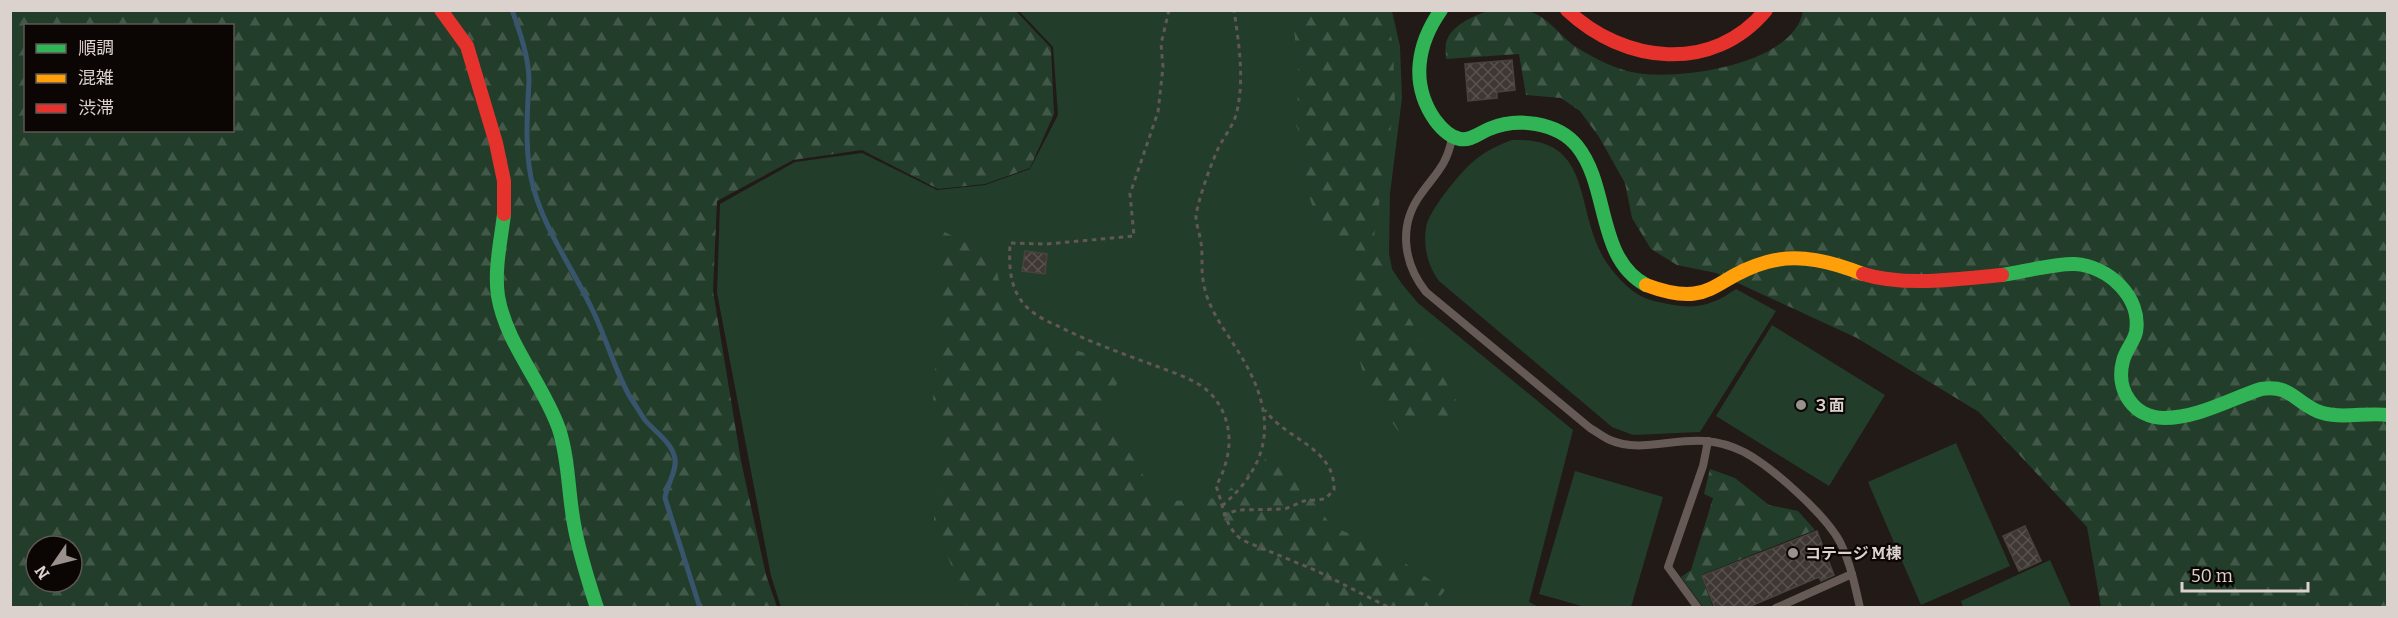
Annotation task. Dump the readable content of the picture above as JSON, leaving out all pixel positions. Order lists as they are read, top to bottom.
{
  "places": ["３面", "コテージ M棟"],
  "legend": ["順調", "混雑", "渋滞"],
  "scale_bar": "50 m",
  "north": "bottom left"
}
